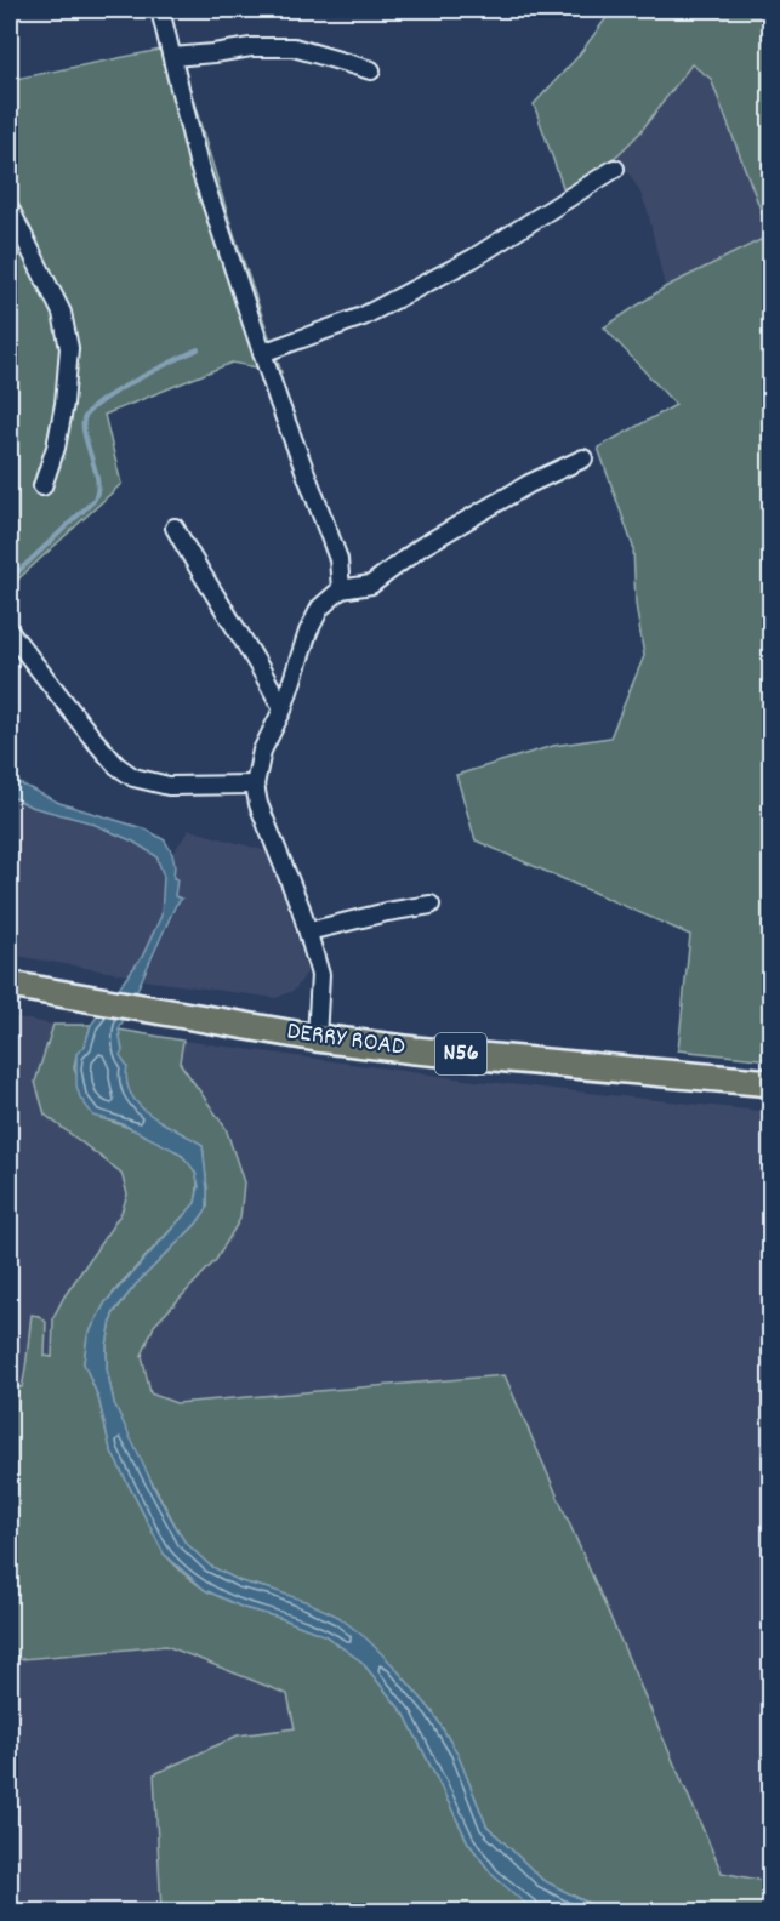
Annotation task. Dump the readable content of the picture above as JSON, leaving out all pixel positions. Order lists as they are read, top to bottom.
{
  "streets": {
    "main road": ["DERRY ROAD", "N56"]
  }
}
